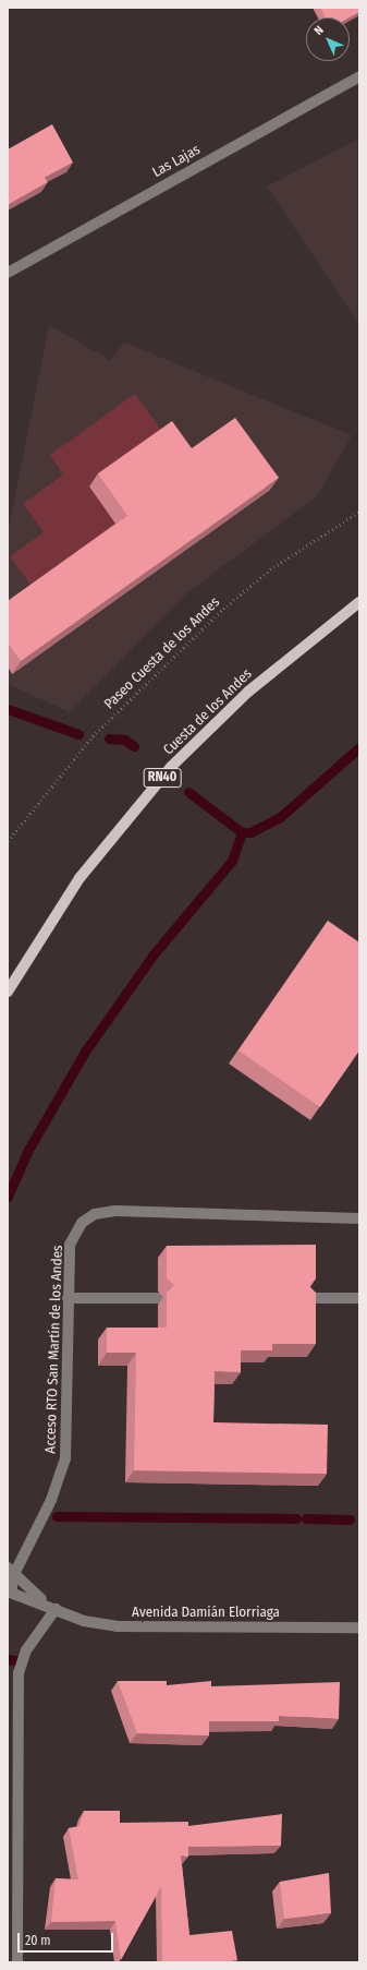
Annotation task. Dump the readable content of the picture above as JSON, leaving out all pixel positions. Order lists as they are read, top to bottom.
{
  "streets": {
    "main road": ["Cuesta de los Andes", "RN40"],
    "street": ["Las Lajas", "Acceso RTO San Martín de los Andes", "Avenida Damián Elorriaga"],
    "path": ["Paseo Cuesta de los Andes"]
  },
  "crossings": [
    ["Acceso RTO San Martín de los Andes", "Avenida Damián Elorriaga"]
  ],
  "scale_bar": "20 m",
  "north": "top left"
}
